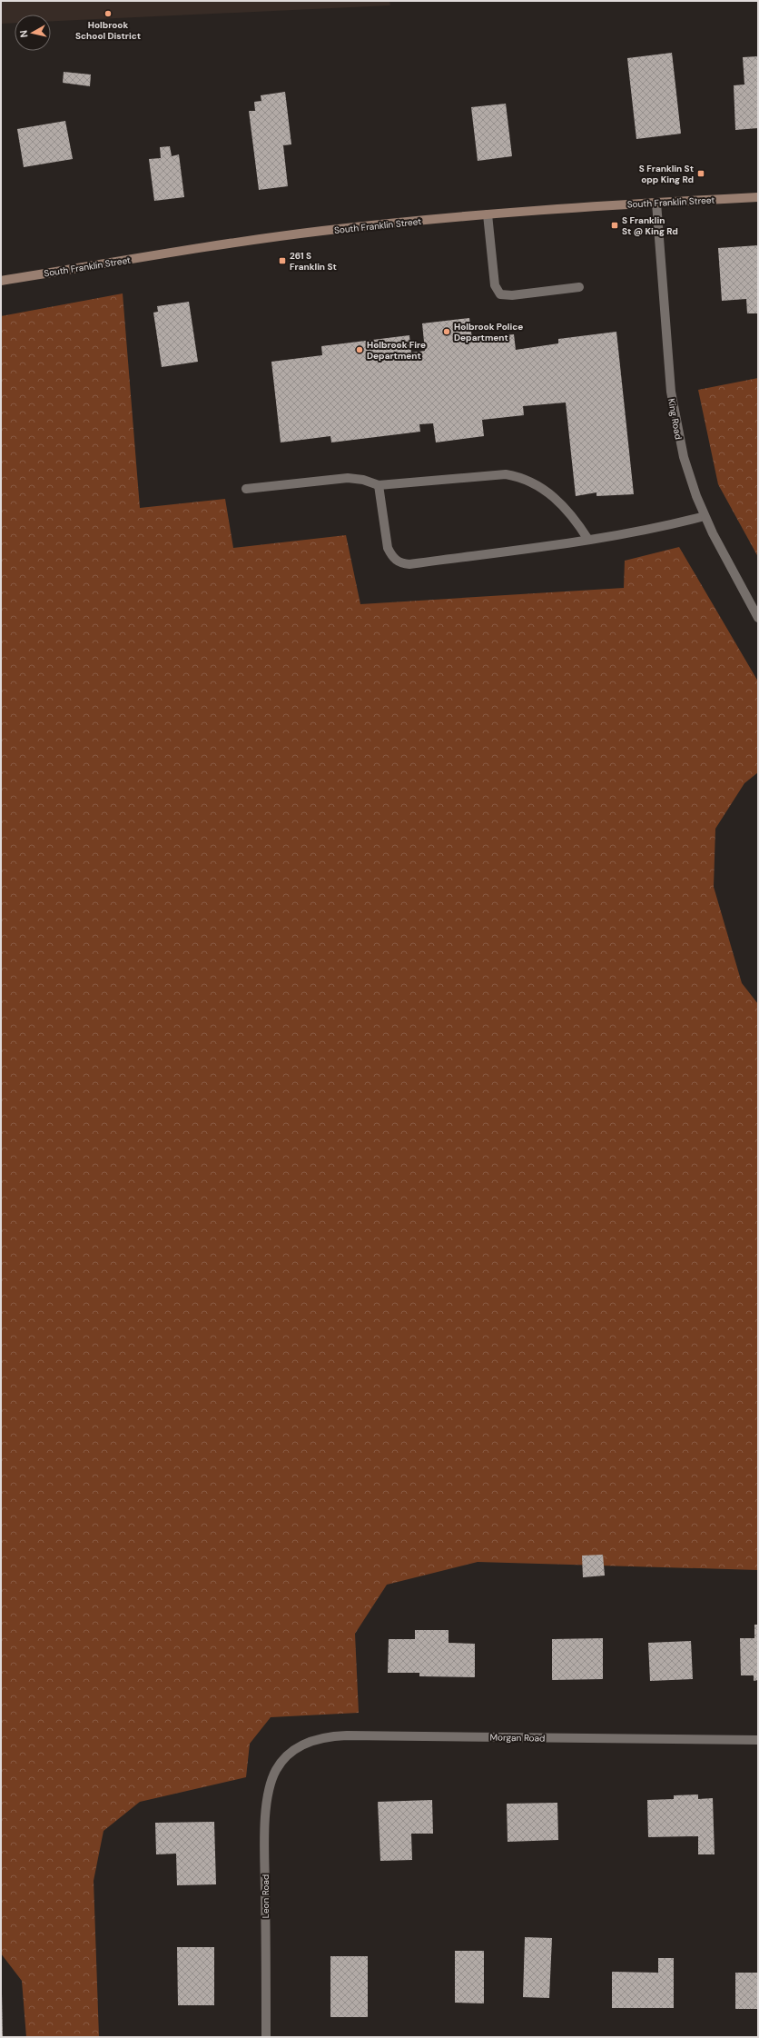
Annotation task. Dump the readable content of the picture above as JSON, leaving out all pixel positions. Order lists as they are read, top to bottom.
{
  "streets": {
    "main road": ["South Franklin Street"],
    "street": ["King Road", "Morgan Road", "Leon Road"]
  },
  "crossings": [
    ["South Franklin Street", "King Road"],
    ["Morgan Road", "Leon Road"]
  ],
  "places": {
    "other": ["Holbrook School District", "Holbrook Police Department", "Holbrook Fire Department"],
    "transit": ["S Franklin St opp King Rd", "S Franklin St @ King Rd", "261 S Franklin St"]
  },
  "north": "left"
}
